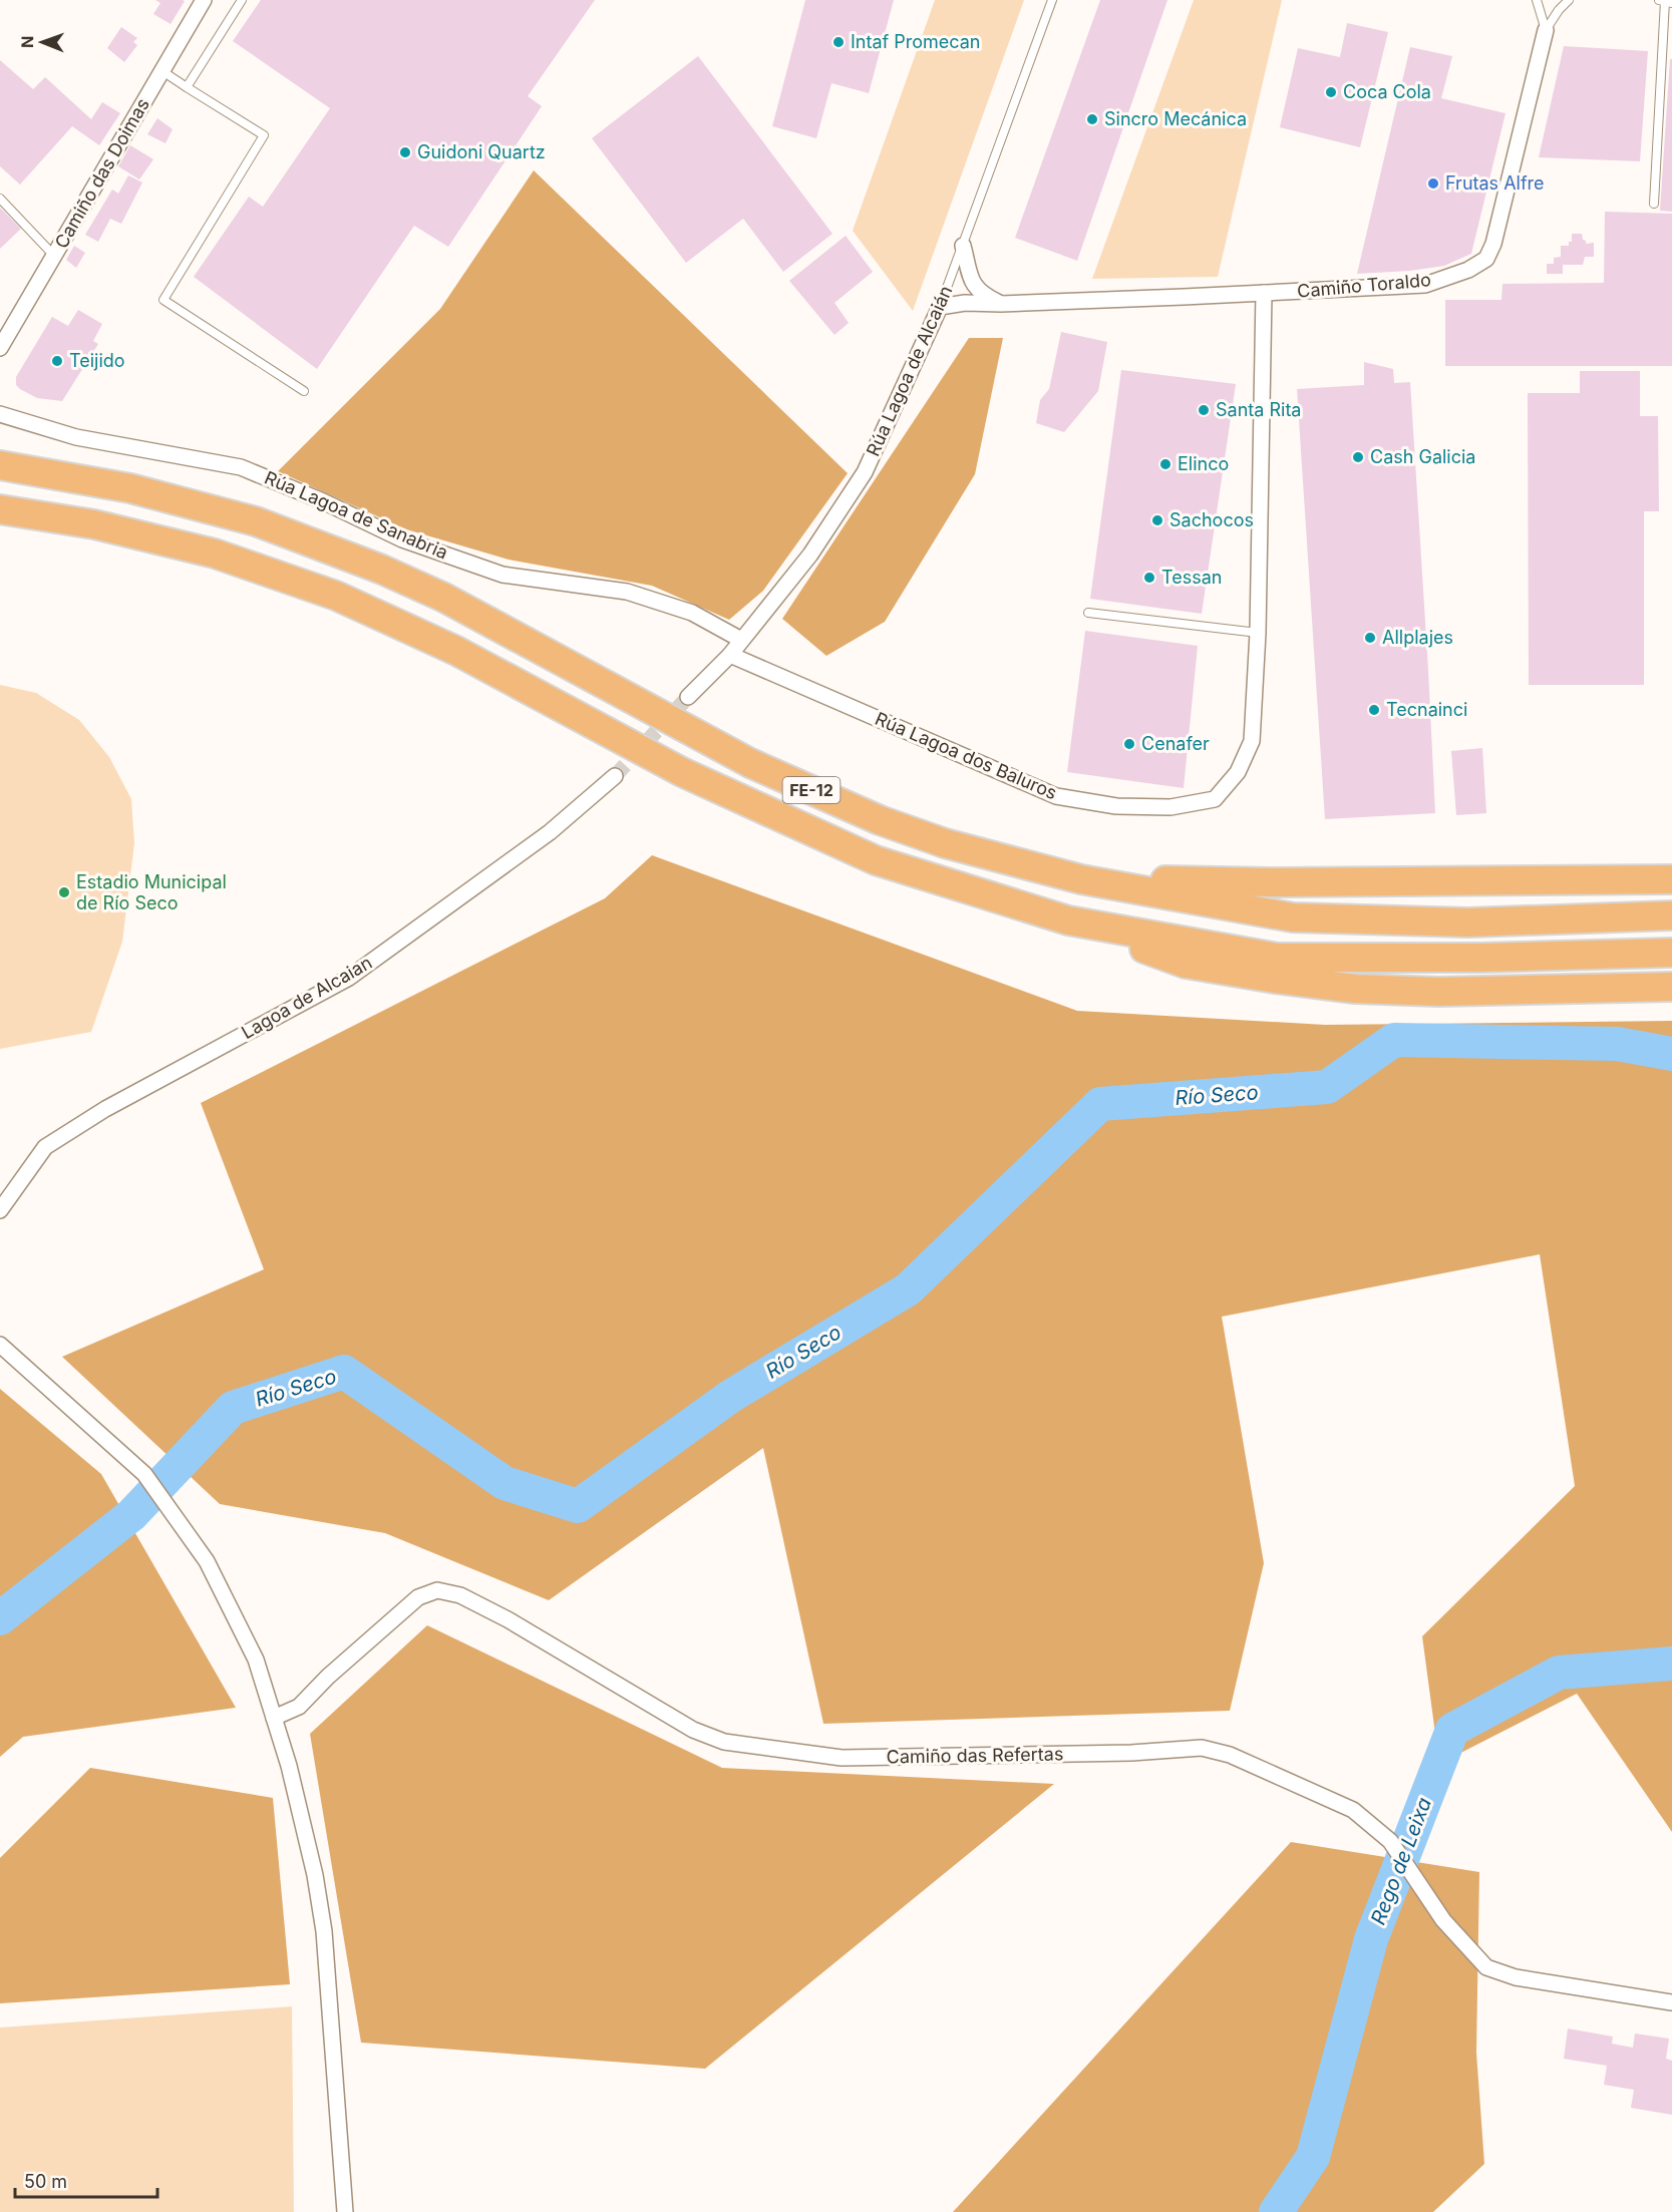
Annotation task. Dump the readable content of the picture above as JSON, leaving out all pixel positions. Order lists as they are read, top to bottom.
{
  "streets": {
    "highway": ["FE-12"],
    "street": [
      "Camiño das Doimas",
      "Camiño Toraldo",
      "Rúa Lagoa de Alcaián",
      "Rúa Lagoa de Sanabria",
      "Rúa Lagoa dos Baluros",
      "Lagoa de Alcaian",
      "Camiño das Refertas"
    ]
  },
  "crossings": [
    ["Camiño Toraldo", "Rúa Lagoa de Alcaián"],
    ["Camiño Toraldo", "Rúa Lagoa dos Baluros"],
    ["Rúa Lagoa de Alcaián", "Rúa Lagoa de Sanabria"],
    ["Rúa Lagoa de Alcaián", "Rúa Lagoa dos Baluros"]
  ],
  "water": ["Río Seco", "Rego de Leixa"],
  "places": [
    "Intaf Promecan",
    "Coca Cola",
    "Sincro Mecánica",
    "Guidoni Quartz",
    "Frutas Alfre",
    "Teijido",
    "Santa Rita",
    "Cash Galicia",
    "Elinco",
    "Sachocos",
    "Tessan",
    "Allplajes",
    "Tecnainci",
    "Cenafer",
    "Estadio Municipal de Río Seco"
  ],
  "scale_bar": "50 m",
  "north": "left"
}
